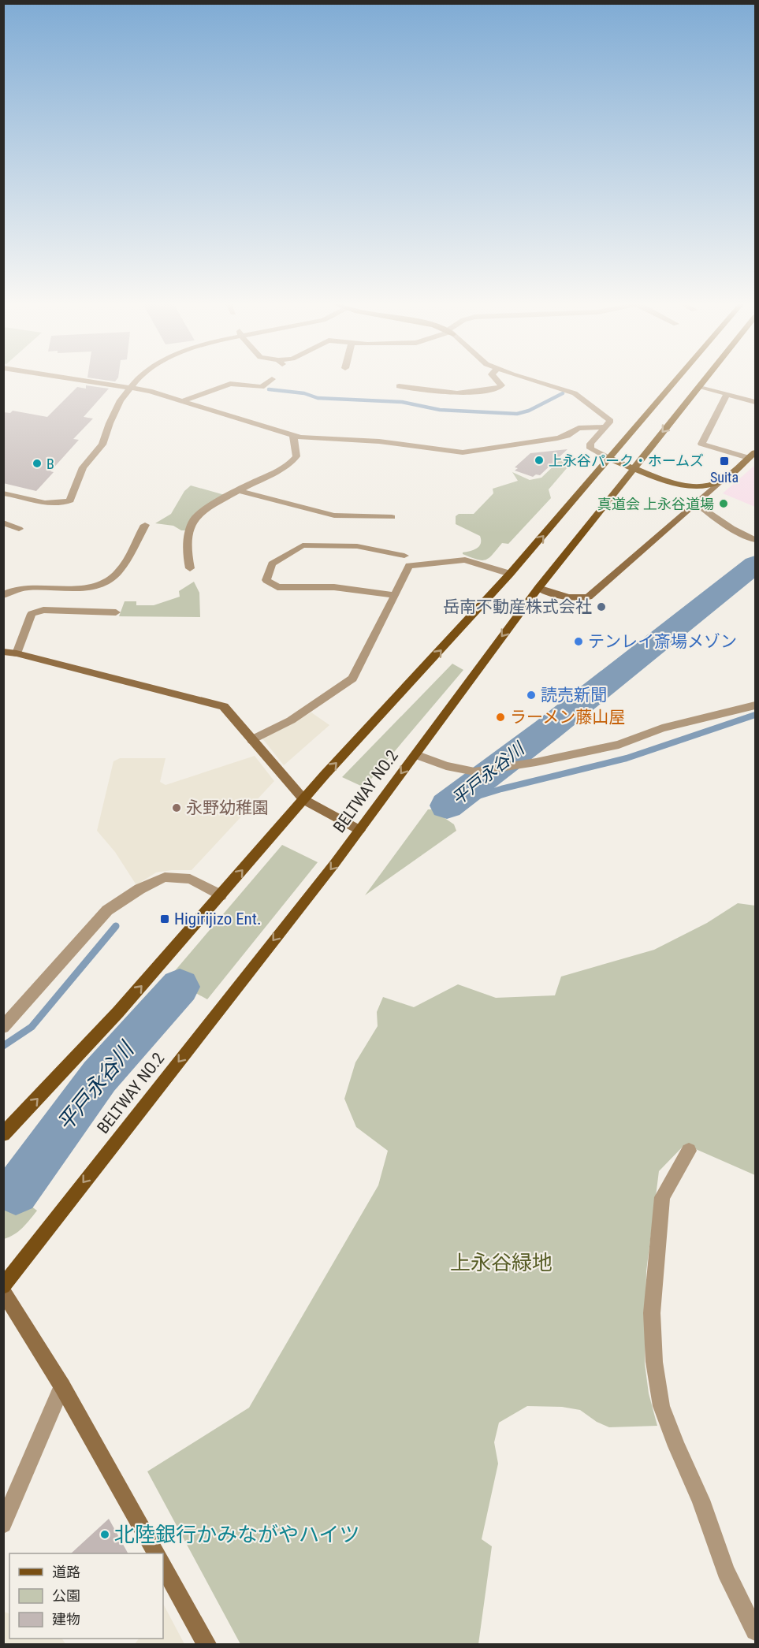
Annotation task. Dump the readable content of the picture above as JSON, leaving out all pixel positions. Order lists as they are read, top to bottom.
{
  "streets": {
    "main road": ["BELTWAY NO.2"]
  },
  "water": ["平戸永谷川"],
  "parks": ["上永谷緑地"],
  "places": {
    "other": [
      "上永谷パーク・ホームズ",
      "B",
      "真道会 上永谷道場",
      "岳南不動産株式会社",
      "テンレイ斎場メゾン",
      "読売新聞",
      "ラーメン藤山屋",
      "永野幼稚園",
      "北陸銀行かみながやハイツ"
    ],
    "transit": ["Suita", "Higirijizo Ent."]
  },
  "legend": ["道路", "公園", "建物"]
}
